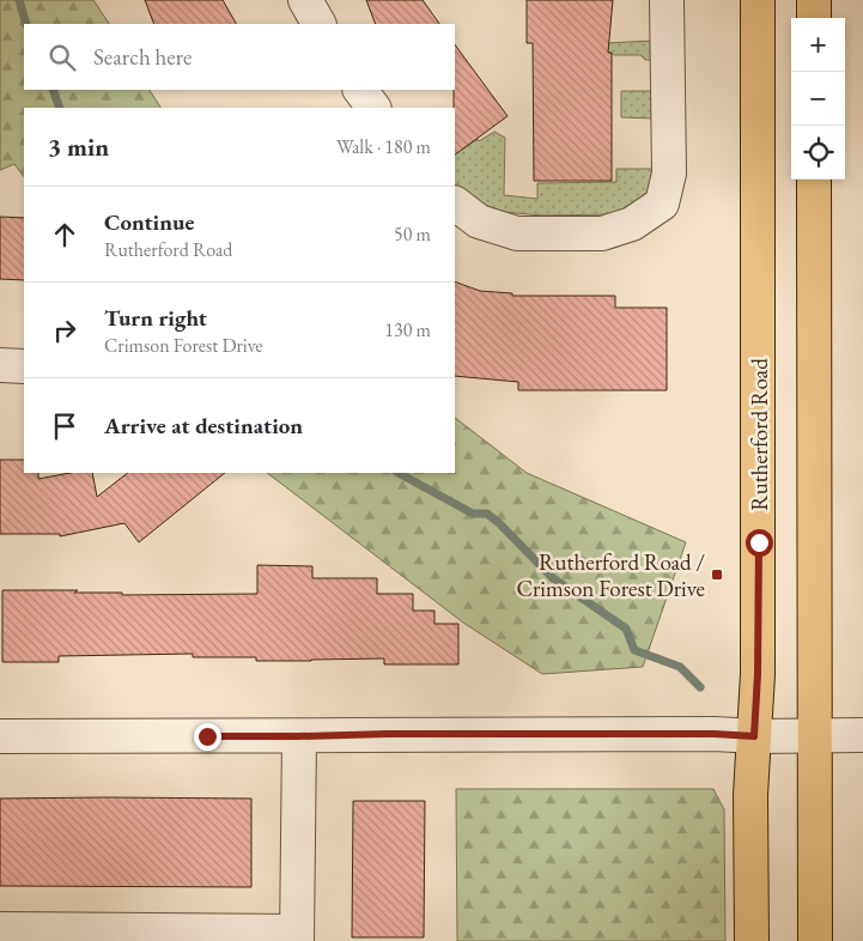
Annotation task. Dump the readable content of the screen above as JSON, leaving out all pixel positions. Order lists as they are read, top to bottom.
{
  "streets": {
    "main road": ["Rutherford Road"]
  },
  "places": {
    "transit": ["Rutherford Road / Crimson Forest Drive"]
  },
  "page": {
    "map_buttons": ["+", "−"],
    "search": "Search here",
    "heading": ["3 min", "Walk · 180 m"],
    "list": [
      ["Continue", "Rutherford Road", "50 m"],
      ["Turn right", "Crimson Forest Drive", "130 m"],
      "Arrive at destination"
    ]
  }
}
